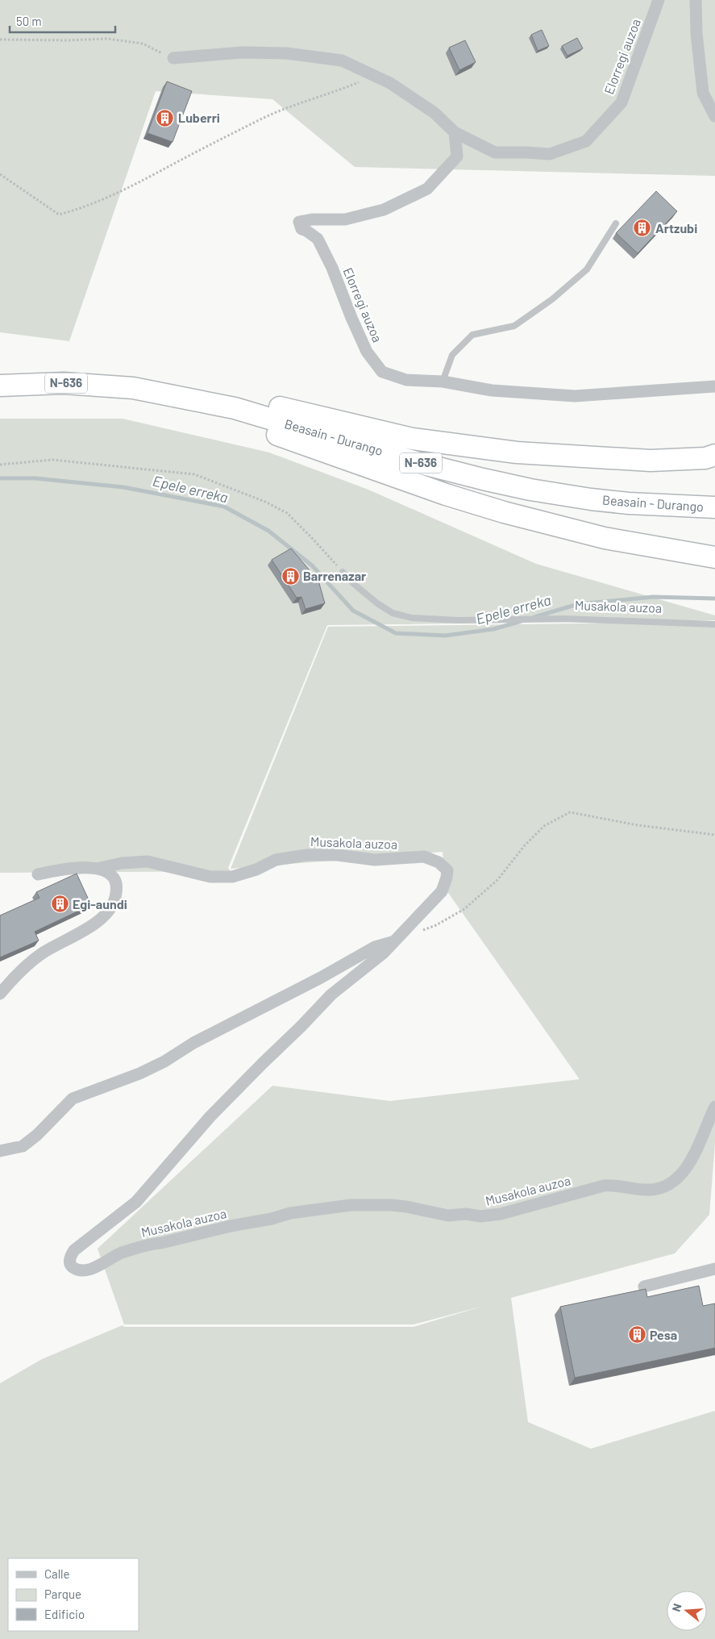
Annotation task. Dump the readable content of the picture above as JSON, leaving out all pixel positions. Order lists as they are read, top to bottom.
{
  "streets": {
    "highway": ["N-636", "Beasain - Durango"],
    "street": ["Elorregi auzoa", "Musakola auzoa"]
  },
  "water": ["Epele erreka"],
  "places": {
    "building": [
      "Luberri",
      "Artzubi",
      "Barrenazar",
      "Egi-aundi",
      "Pesa"
    ]
  },
  "legend": ["Calle", "Parque", "Edificio"],
  "scale_bar": "50 m",
  "north": "left"
}
